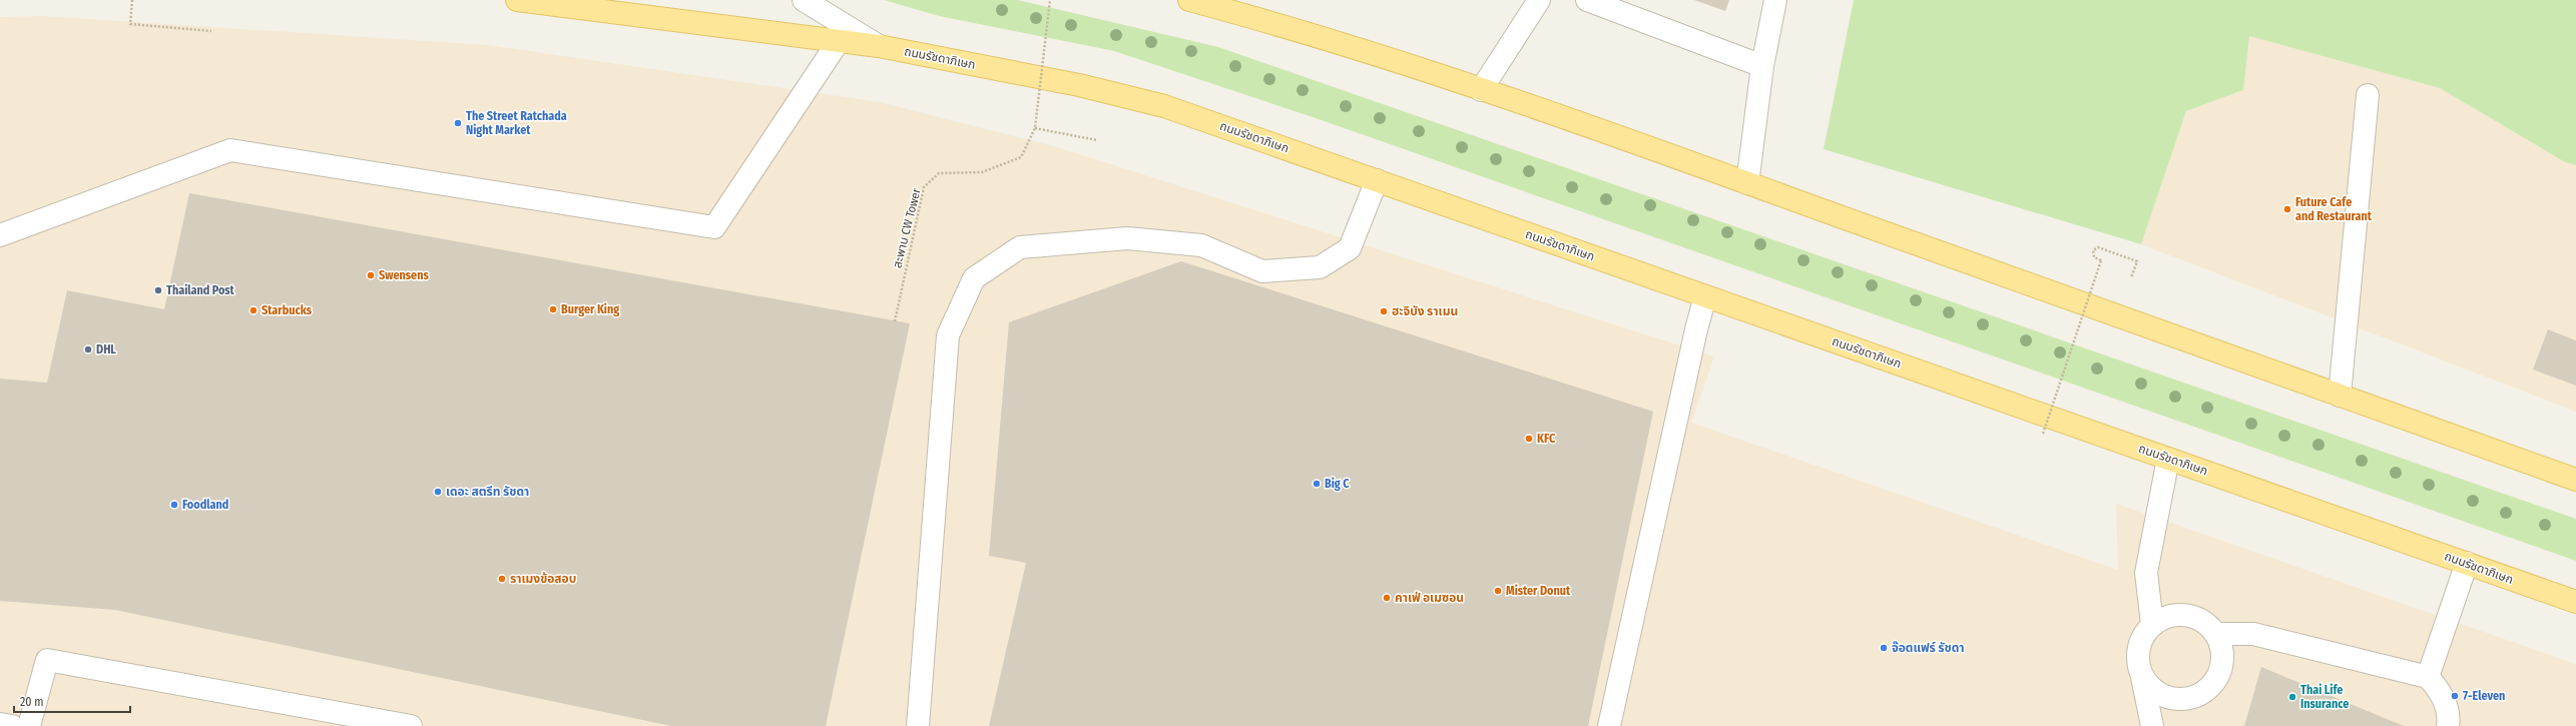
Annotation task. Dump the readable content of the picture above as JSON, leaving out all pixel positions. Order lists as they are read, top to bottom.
{
  "streets": {
    "main road": ["ถนนรัชดาภิเษก"],
    "path": ["สะพาน CW Tower"]
  },
  "places": [
    "The Street Ratchada Night Market",
    "Future Cafe and Restaurant",
    "Swensens",
    "Thailand Post",
    "Burger King",
    "Starbucks",
    "ฮะจิบัง ราเมน",
    "DHL",
    "KFC",
    "Big C",
    "เดอะ สตรีท รัชดา",
    "Foodland",
    "ราเมงข้อสอบ",
    "Mister Donut",
    "คาเฟ่ อเมซอน",
    "จ๊อดแฟร์ รัชดา",
    "7-Eleven",
    "Thai Life Insurance"
  ],
  "scale_bar": "20 m"
}
